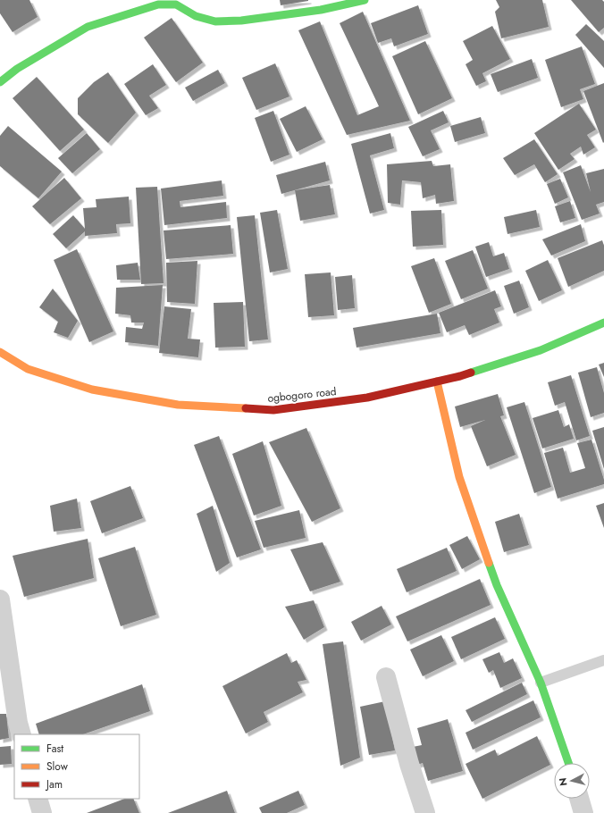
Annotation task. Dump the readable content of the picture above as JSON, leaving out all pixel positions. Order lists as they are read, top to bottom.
{
  "streets": {
    "street": ["ogbogoro road"]
  },
  "legend": ["Fast", "Slow", "Jam"],
  "north": "left"
}
